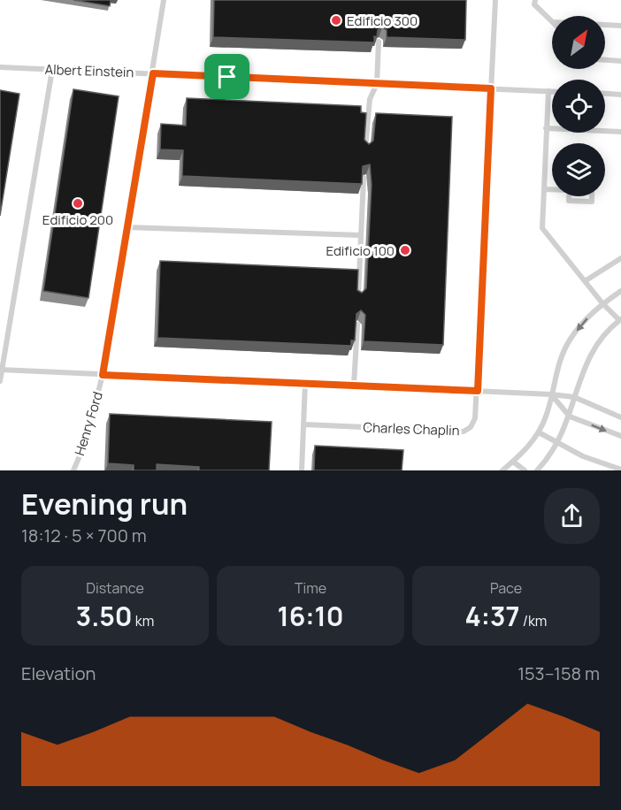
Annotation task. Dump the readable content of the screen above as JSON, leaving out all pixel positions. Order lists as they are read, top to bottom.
{
  "streets": {
    "lane": ["Albert Einstein", "Henry Ford", "Charles Chaplin"]
  },
  "crossings": [
    ["Albert Einstein", "Henry Ford"],
    ["Albert Einstein", "Charles Chaplin"]
  ],
  "places": ["Edificio 300", "Edificio 200", "Edificio 100"],
  "north": "top right",
  "page": {
    "heading": ["Evening run", "18:12 · 5 × 700 m"],
    "stats": [
      ["Distance", "3.50 km"],
      ["Time", "16:10"],
      ["Pace", "4:37 /km"]
    ],
    "chart": ["Elevation", "153–158 m"]
  }
}
